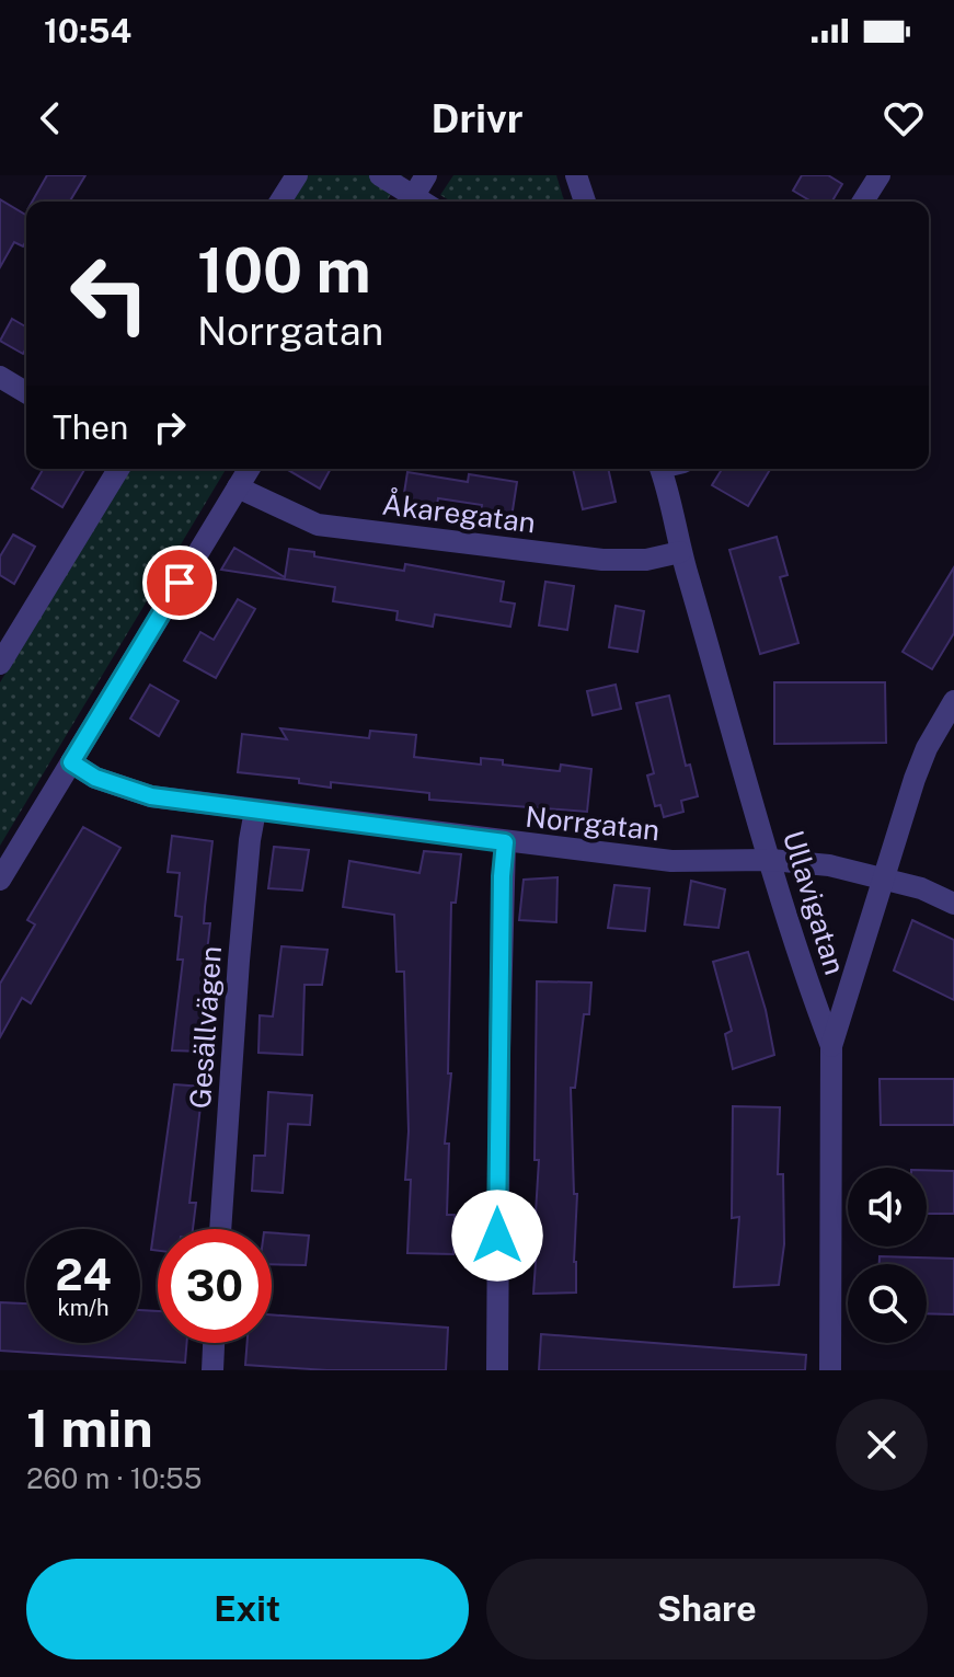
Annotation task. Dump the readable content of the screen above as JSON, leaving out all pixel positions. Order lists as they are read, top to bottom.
{
  "streets": {
    "street": [
      "Åkaregatan",
      "Norrgatan",
      "Ullavigatan",
      "Gesällvägen"
    ]
  },
  "crossings": [
    ["Åkaregatan", "Ullavigatan"],
    ["Norrgatan", "Ullavigatan"],
    ["Norrgatan", "Gesällvägen"]
  ],
  "page": {
    "status": "10:54",
    "header": "Drivr",
    "turn": ["100 m", "Norrgatan"],
    "then": "Then",
    "speed": "24 km/h",
    "limit": "30",
    "heading": ["1 min", "260 m · 10:55"],
    "buttons": ["Exit", "Share"]
  }
}
